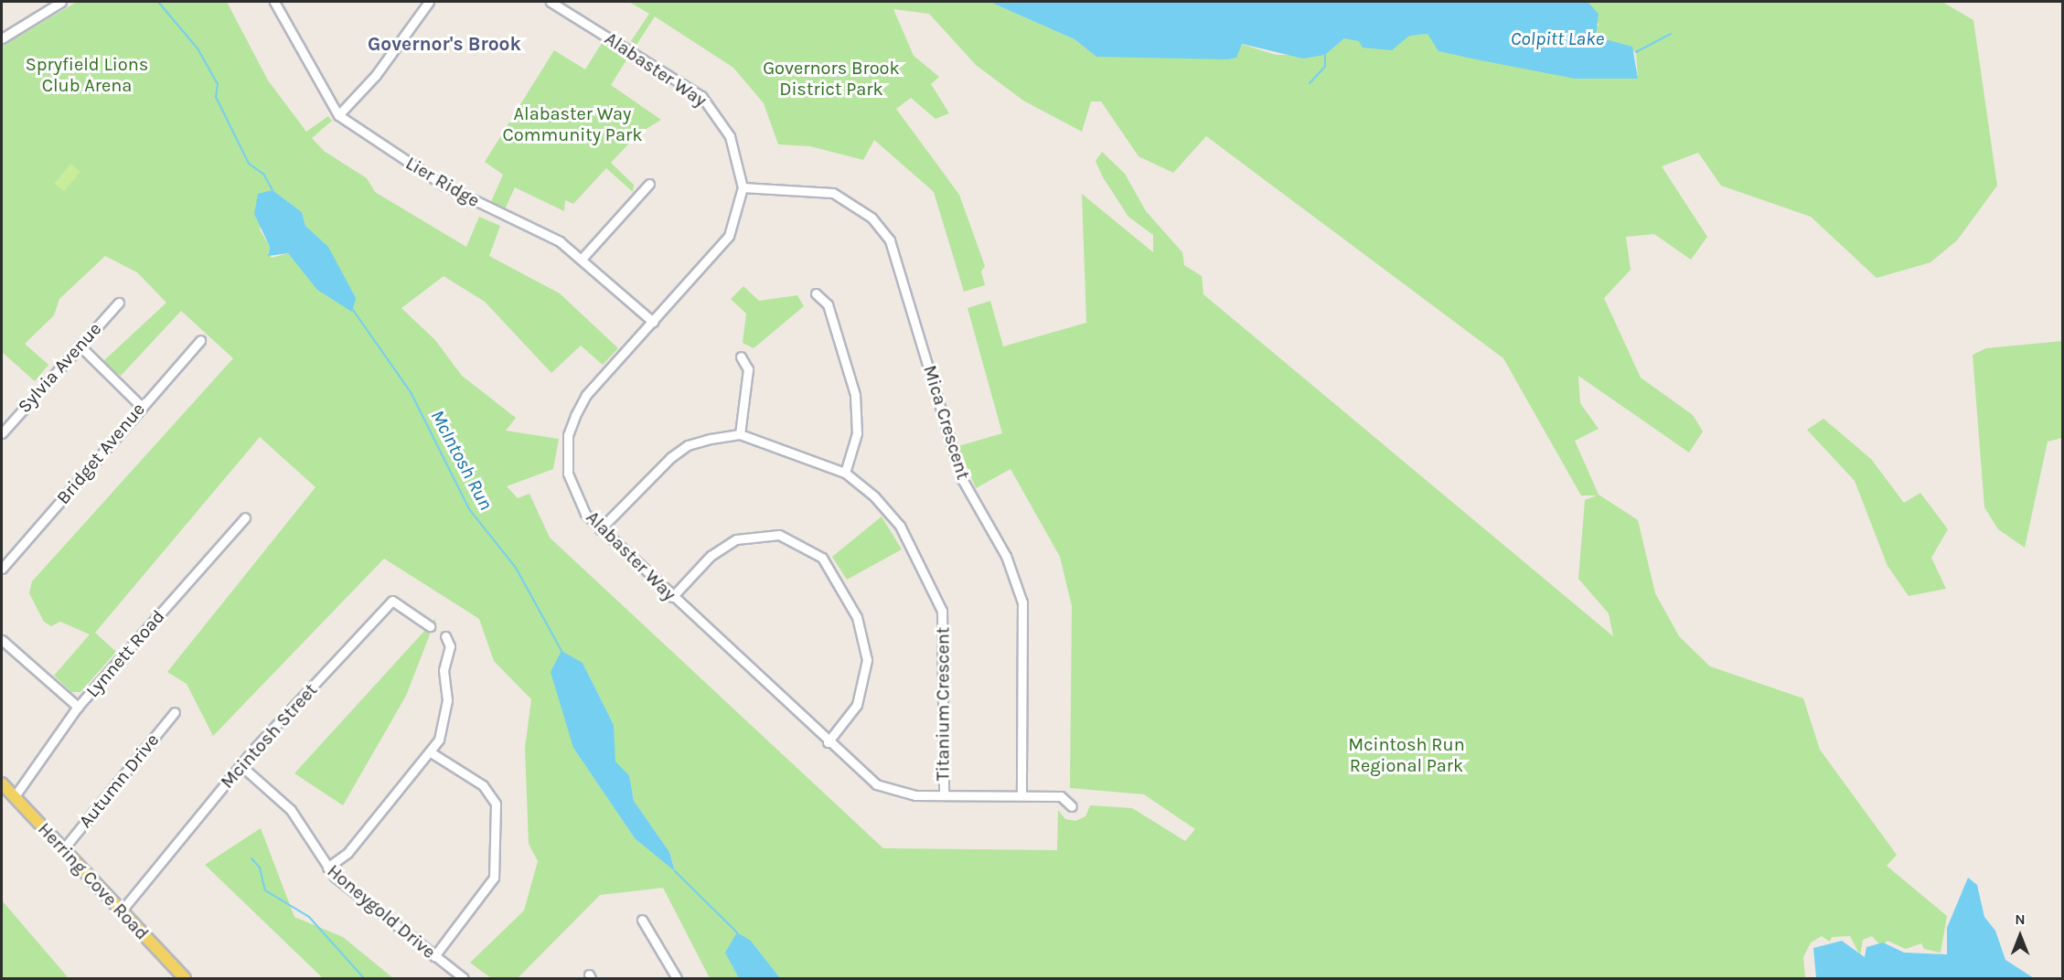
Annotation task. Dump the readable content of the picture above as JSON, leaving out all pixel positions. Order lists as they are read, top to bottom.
{
  "streets": {
    "main road": ["Herring Cove Road"],
    "street": [
      "Alabaster Way",
      "Lier Ridge",
      "Sylvia Avenue",
      "Mica Crescent",
      "Bridget Avenue",
      "Lynnett Road",
      "Titanium Crescent",
      "Mcintosh Street",
      "Autumn Drive",
      "Honeygold Drive"
    ]
  },
  "crossings": [
    ["Alabaster Way", "Lier Ridge"],
    ["Alabaster Way", "Mica Crescent"],
    ["Alabaster Way", "Titanium Crescent"],
    ["Lynnett Road", "Herring Cove Road"],
    ["Mcintosh Street", "Herring Cove Road"],
    ["Mcintosh Street", "Honeygold Drive"],
    ["Autumn Drive", "Herring Cove Road"]
  ],
  "districts": ["Governor's Brook"],
  "water": ["Colpitt Lake", "McIntosh Run"],
  "parks": [
    "Spryfield Lions Club Arena",
    "Governors Brook District Park",
    "Alabaster Way Community Park",
    "Mcintosh Run Regional Park"
  ],
  "north": "top"
}
